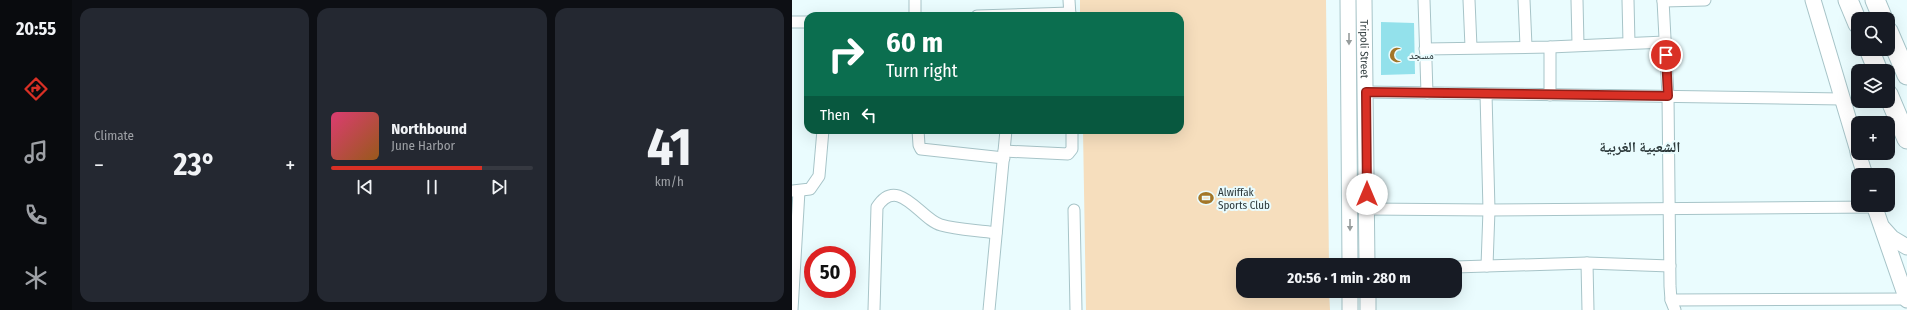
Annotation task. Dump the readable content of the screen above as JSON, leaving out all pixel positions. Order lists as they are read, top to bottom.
{
  "streets": {
    "main road": ["Tripoli Street"]
  },
  "districts": ["الشعبية الغربية"],
  "places": {
    "mosque": ["مسجد"],
    "sports": ["Alwiffak Sports Club"]
  },
  "page": {
    "tabs": "20:55",
    "tile": [
      "Climate",
      ["41", "km/h"]
    ],
    "map_buttons": ["+", "−"],
    "turn": ["60 m", "Turn right"],
    "then": "Then",
    "song": ["Northbound", "June Harbor"],
    "heat": ["−", "23°", "+"],
    "limit": "50",
    "trip": "20:56 · 1 min · 280 m"
  }
}
